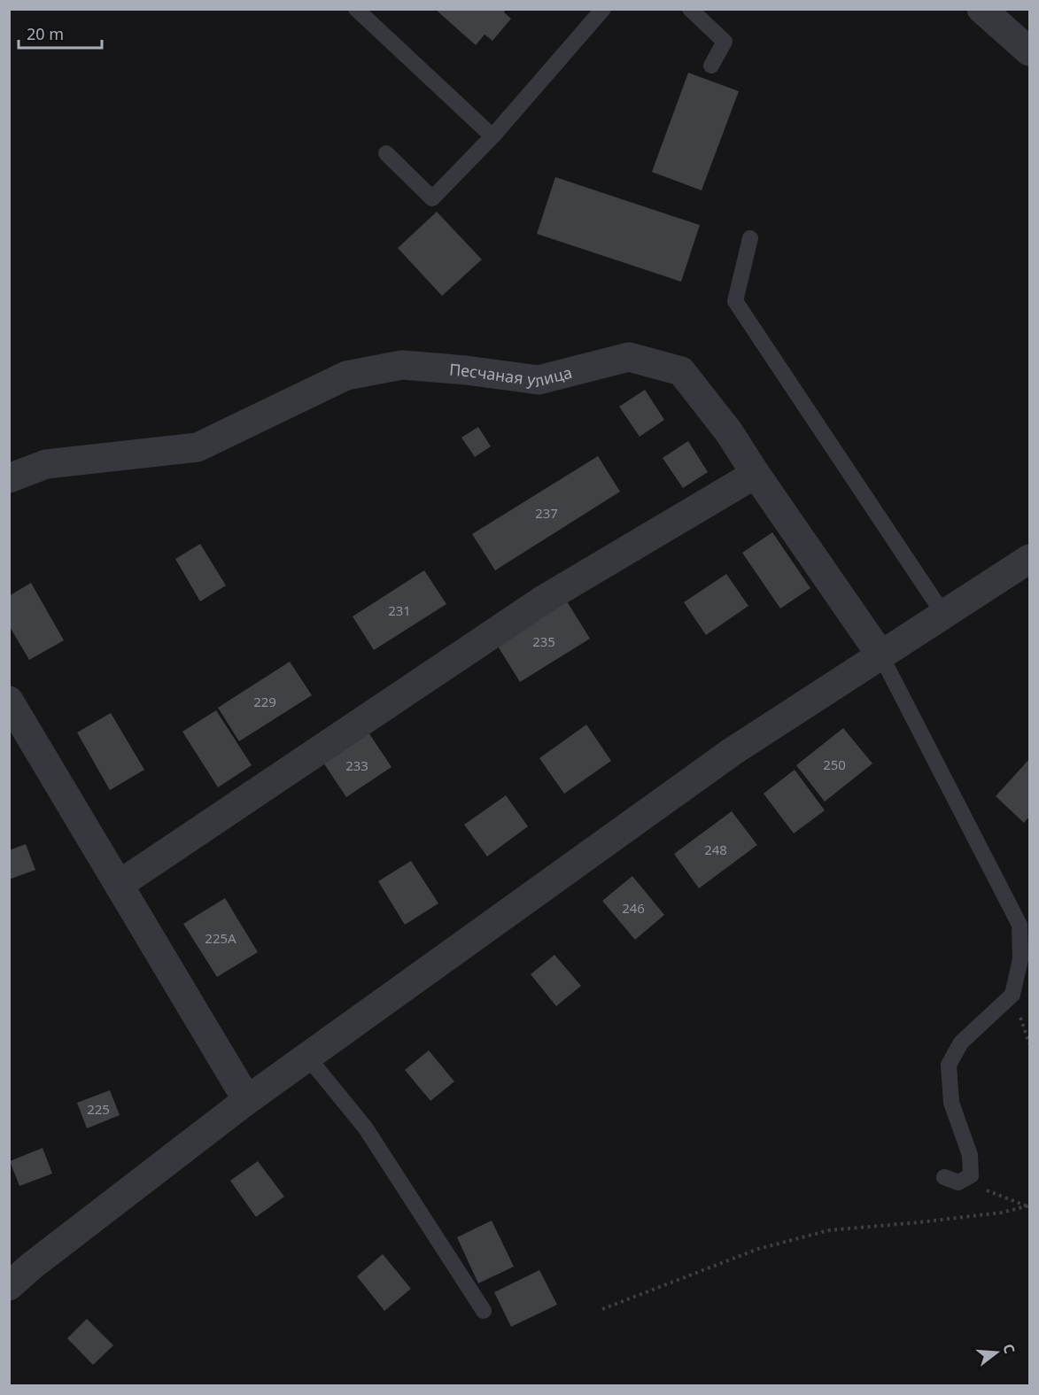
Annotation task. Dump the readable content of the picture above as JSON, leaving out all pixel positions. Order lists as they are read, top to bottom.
{
  "streets": {
    "street": ["Песчаная улица"]
  },
  "house_numbers": [
    "237",
    "231",
    "235",
    "229",
    "250",
    "233",
    "248",
    "246",
    "225А",
    "225"
  ],
  "scale_bar": "20 m",
  "north": "right"
}
